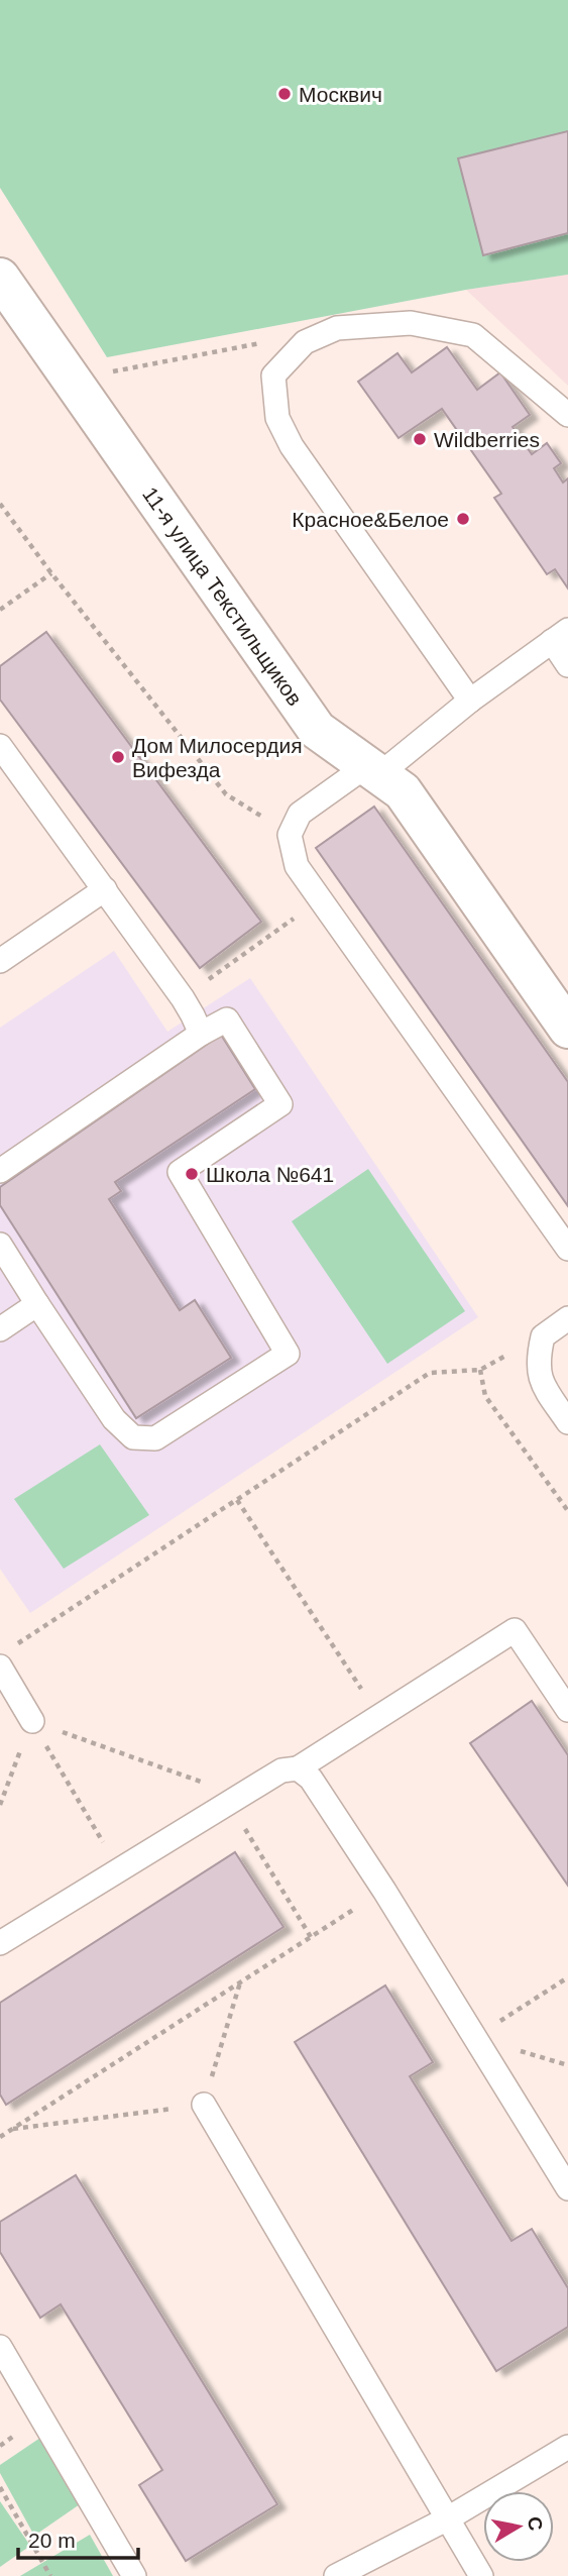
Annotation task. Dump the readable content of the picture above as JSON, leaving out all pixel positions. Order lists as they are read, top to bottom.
{
  "streets": {
    "street": ["11-я улица Текстильщиков"]
  },
  "places": [
    "Москвич",
    "Wildberries",
    "Красное&Белое",
    "Дом Милосердия Вифезда",
    "Школа №641"
  ],
  "scale_bar": "20 m",
  "north": "right"
}
